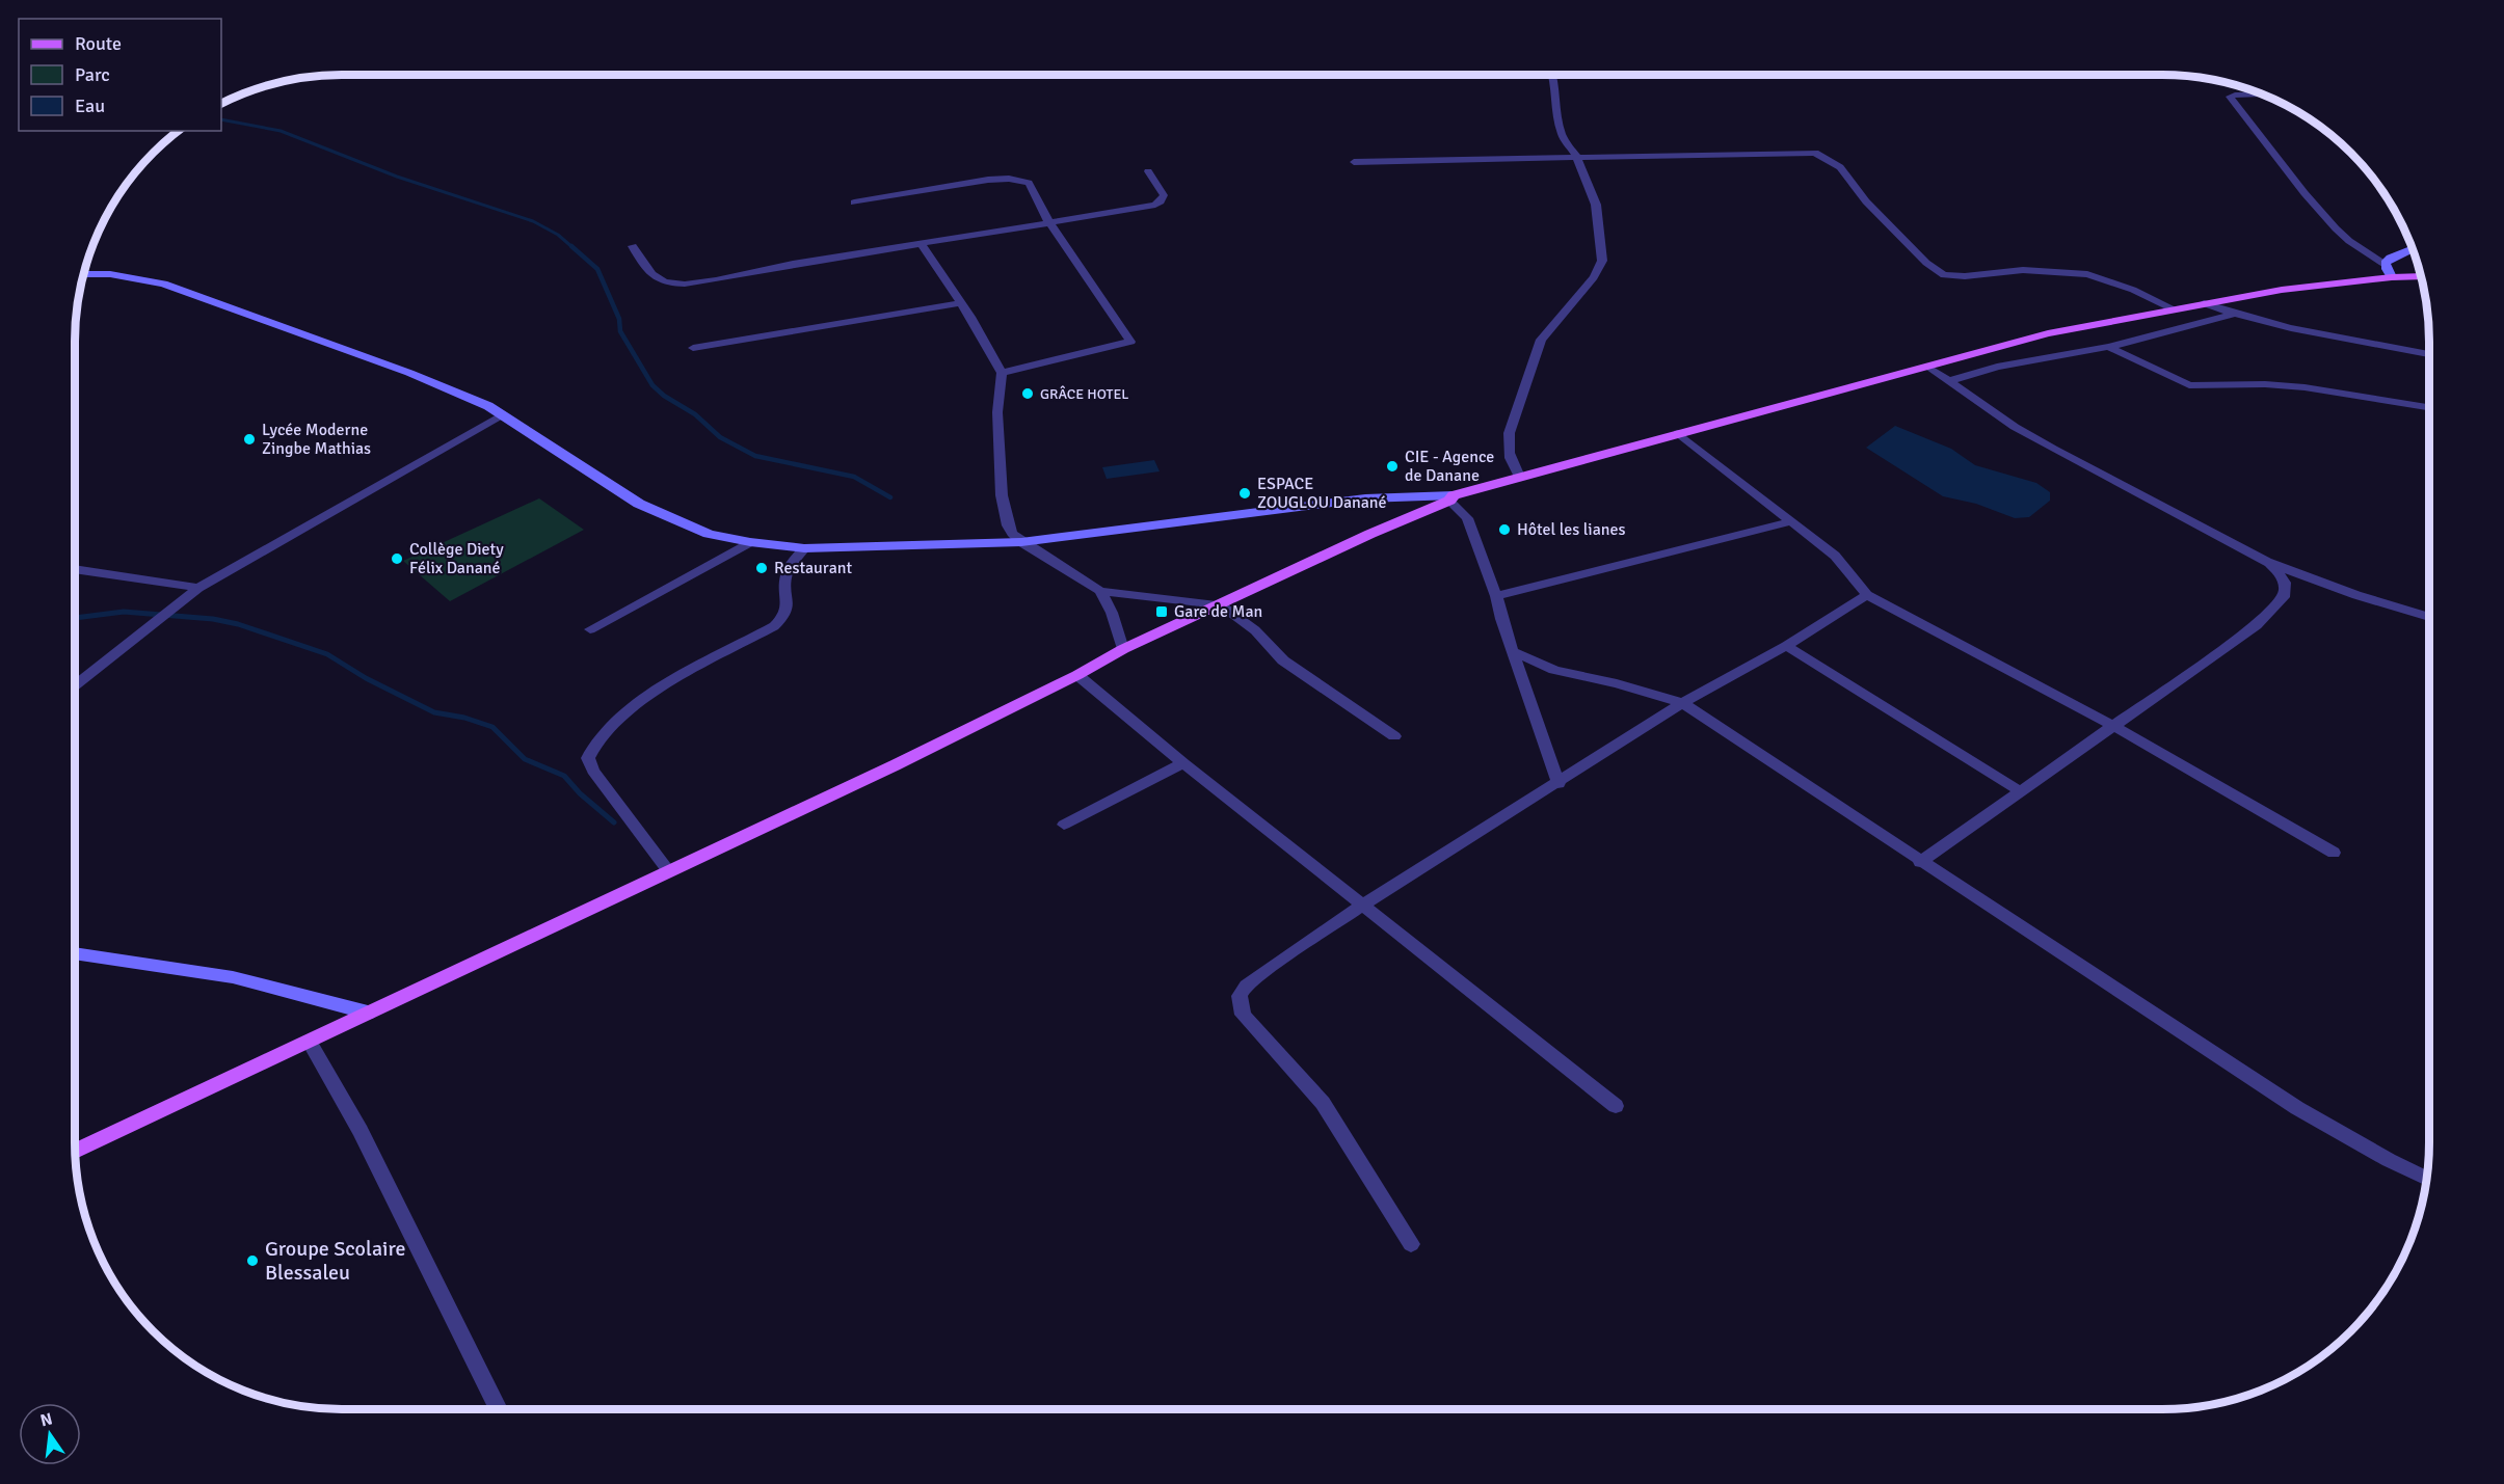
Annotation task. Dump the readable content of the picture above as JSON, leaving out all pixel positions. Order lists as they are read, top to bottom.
{
  "places": {
    "other": [
      "GRÂCE HOTEL",
      "Lycée Moderne Zingbe Mathias",
      "CIE - Agence de Danane",
      "ESPACE ZOUGLOU Danané",
      "Hôtel les lianes",
      "Collège Diety Félix Danané",
      "Restaurant",
      "Groupe Scolaire Blessaleu"
    ],
    "transit": ["Gare de Man"]
  },
  "legend": ["Route", "Parc", "Eau"],
  "north": "top"
}
